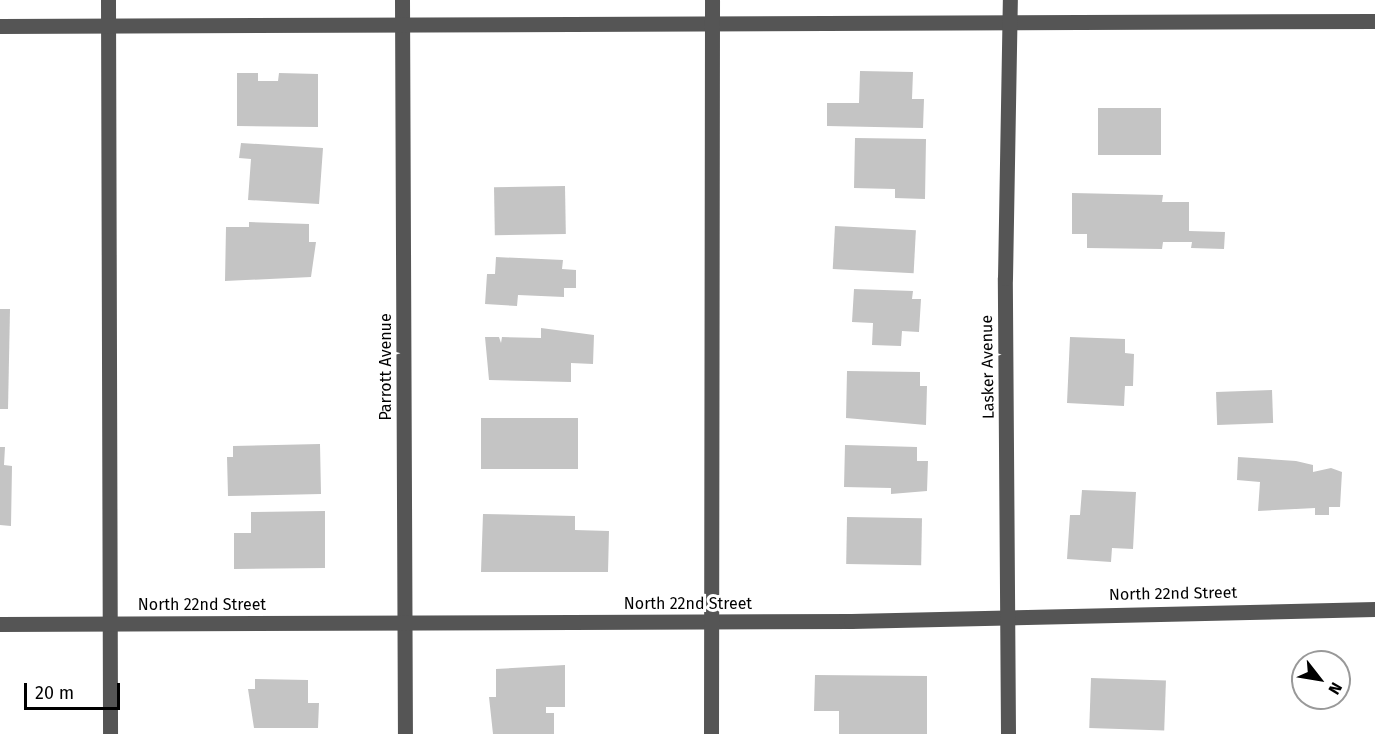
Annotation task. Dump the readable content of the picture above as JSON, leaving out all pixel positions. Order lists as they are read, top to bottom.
{
  "streets": {
    "street": ["Parrott Avenue", "Lasker Avenue", "North 22nd Street"]
  },
  "crossings": [
    ["Parrott Avenue", "North 22nd Street"],
    ["Lasker Avenue", "North 22nd Street"]
  ],
  "scale_bar": "20 m",
  "north": "bottom right"
}
